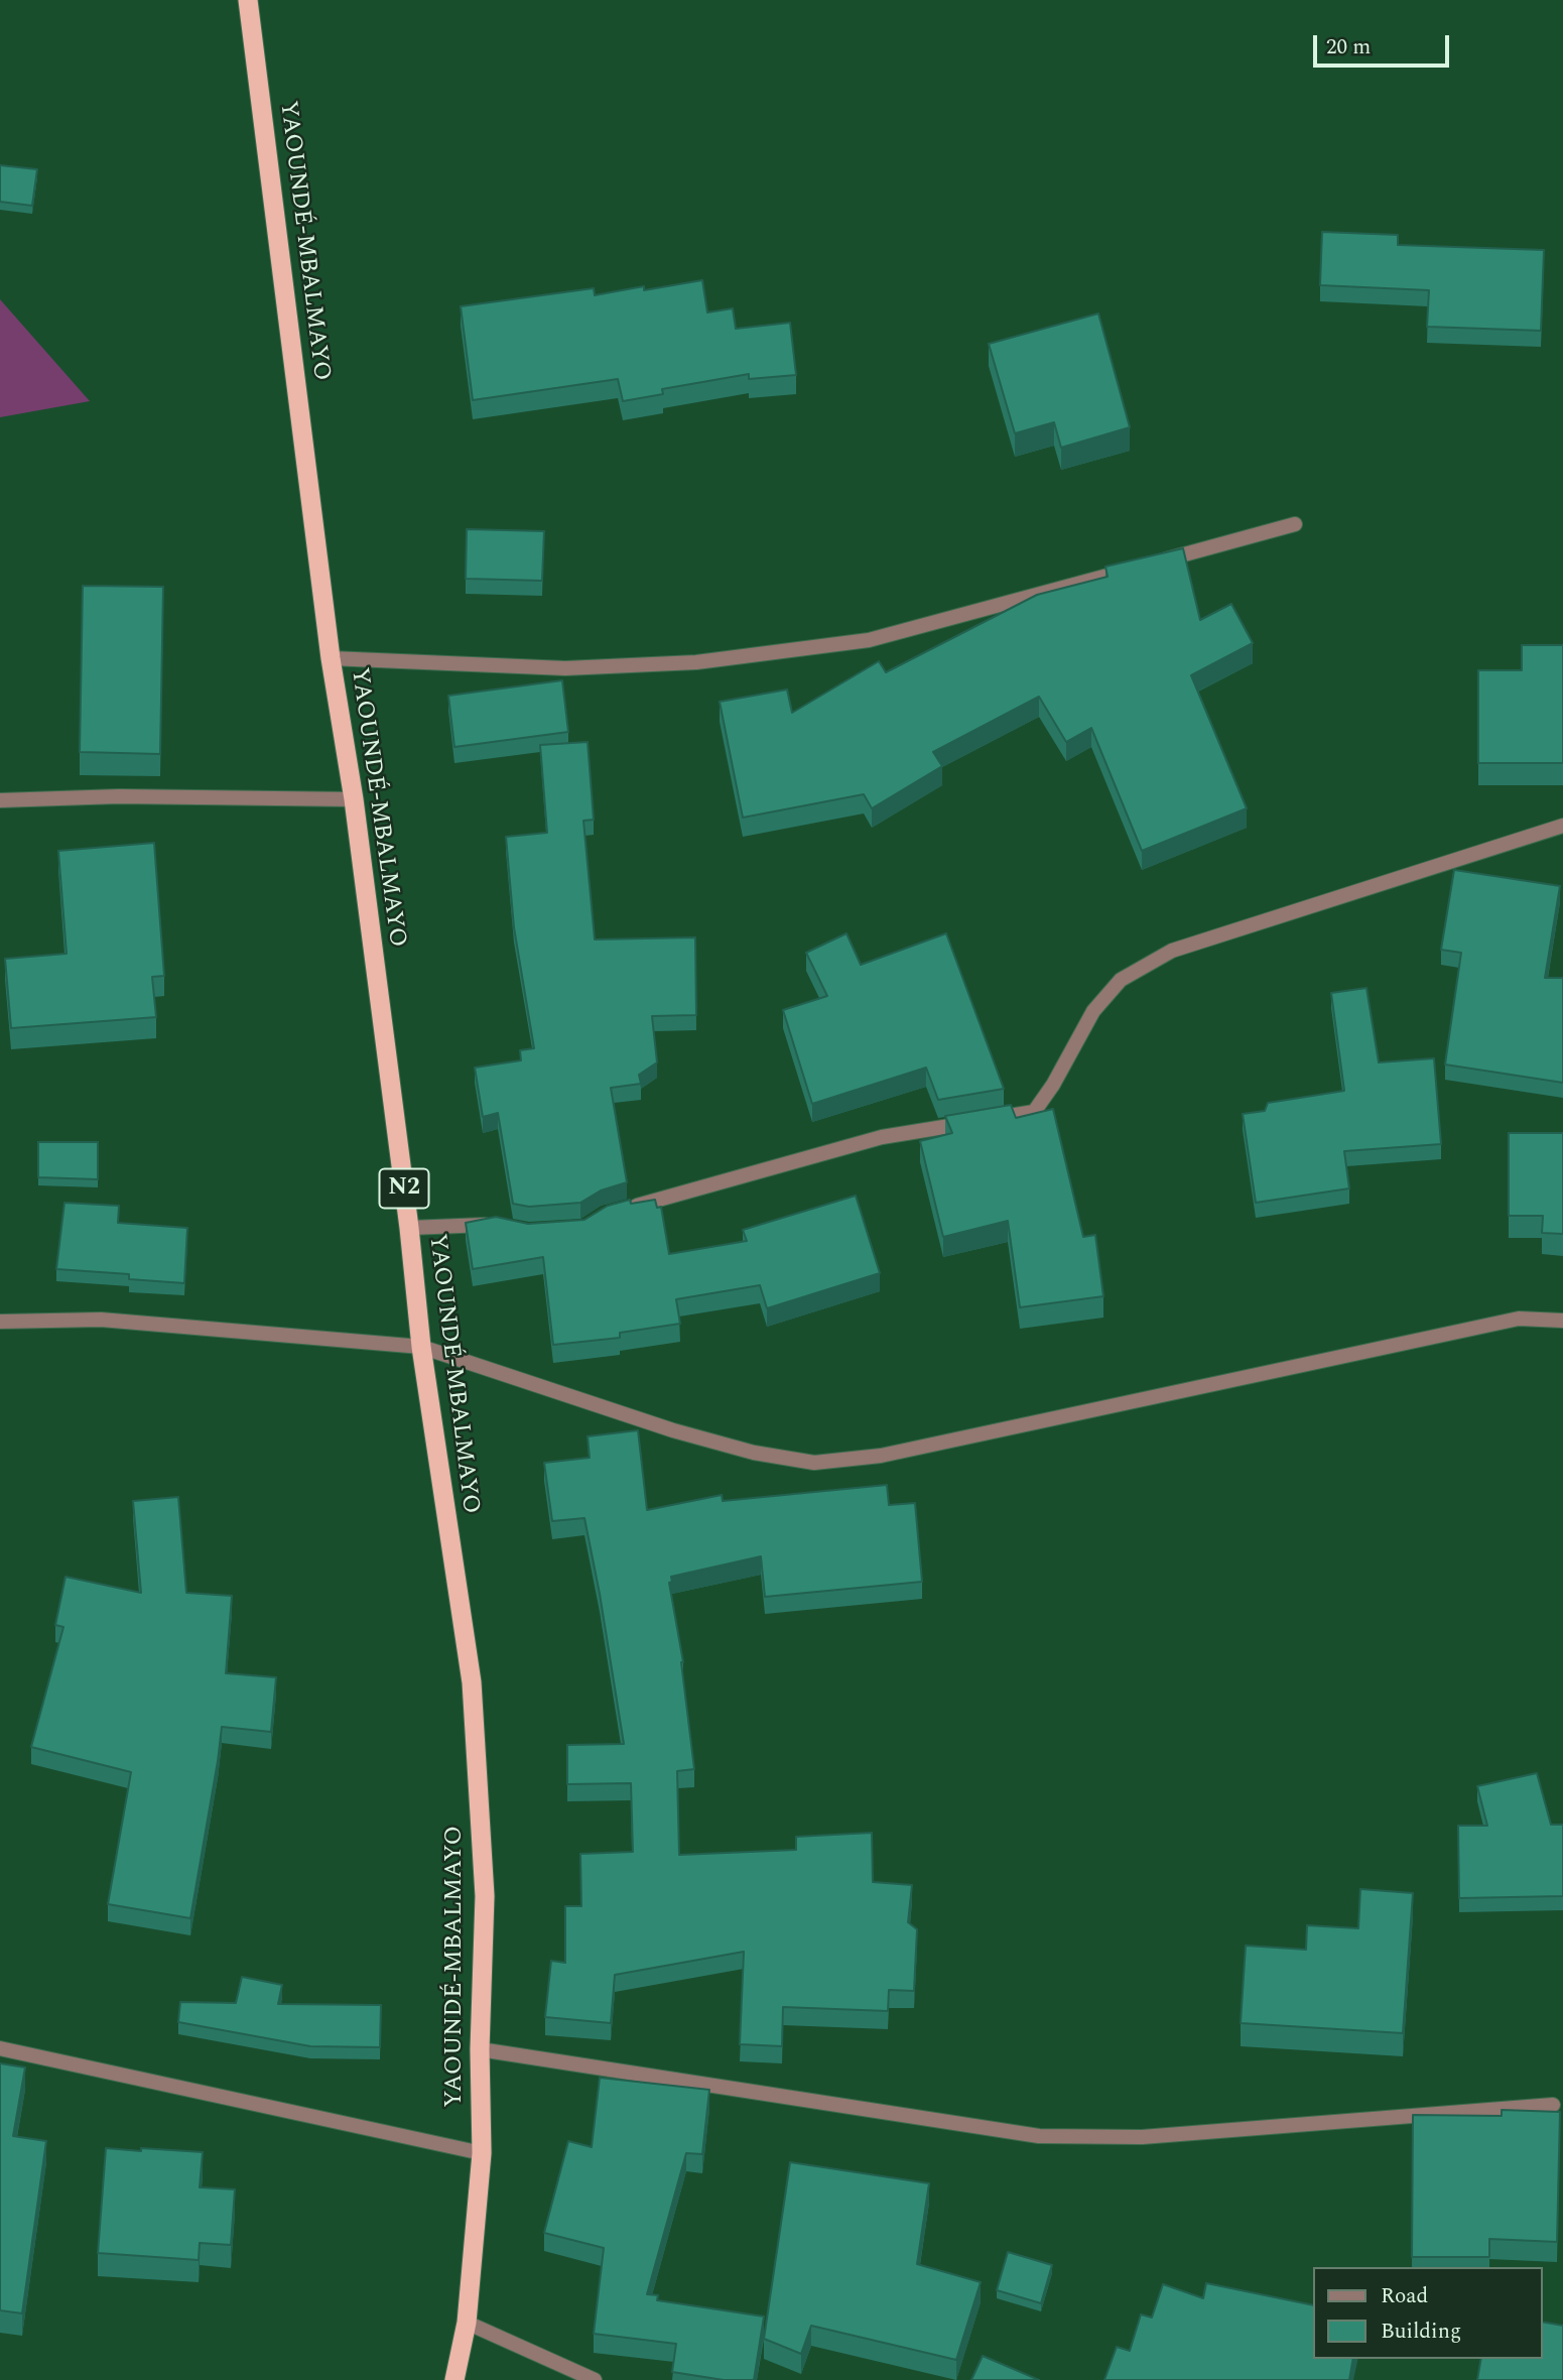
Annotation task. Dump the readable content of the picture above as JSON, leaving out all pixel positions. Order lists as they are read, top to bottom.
{
  "streets": {
    "highway": ["YAOUNDÉ-MBALMAYO", "N2"]
  },
  "legend": ["Road", "Building"],
  "scale_bar": "20 m"
}
